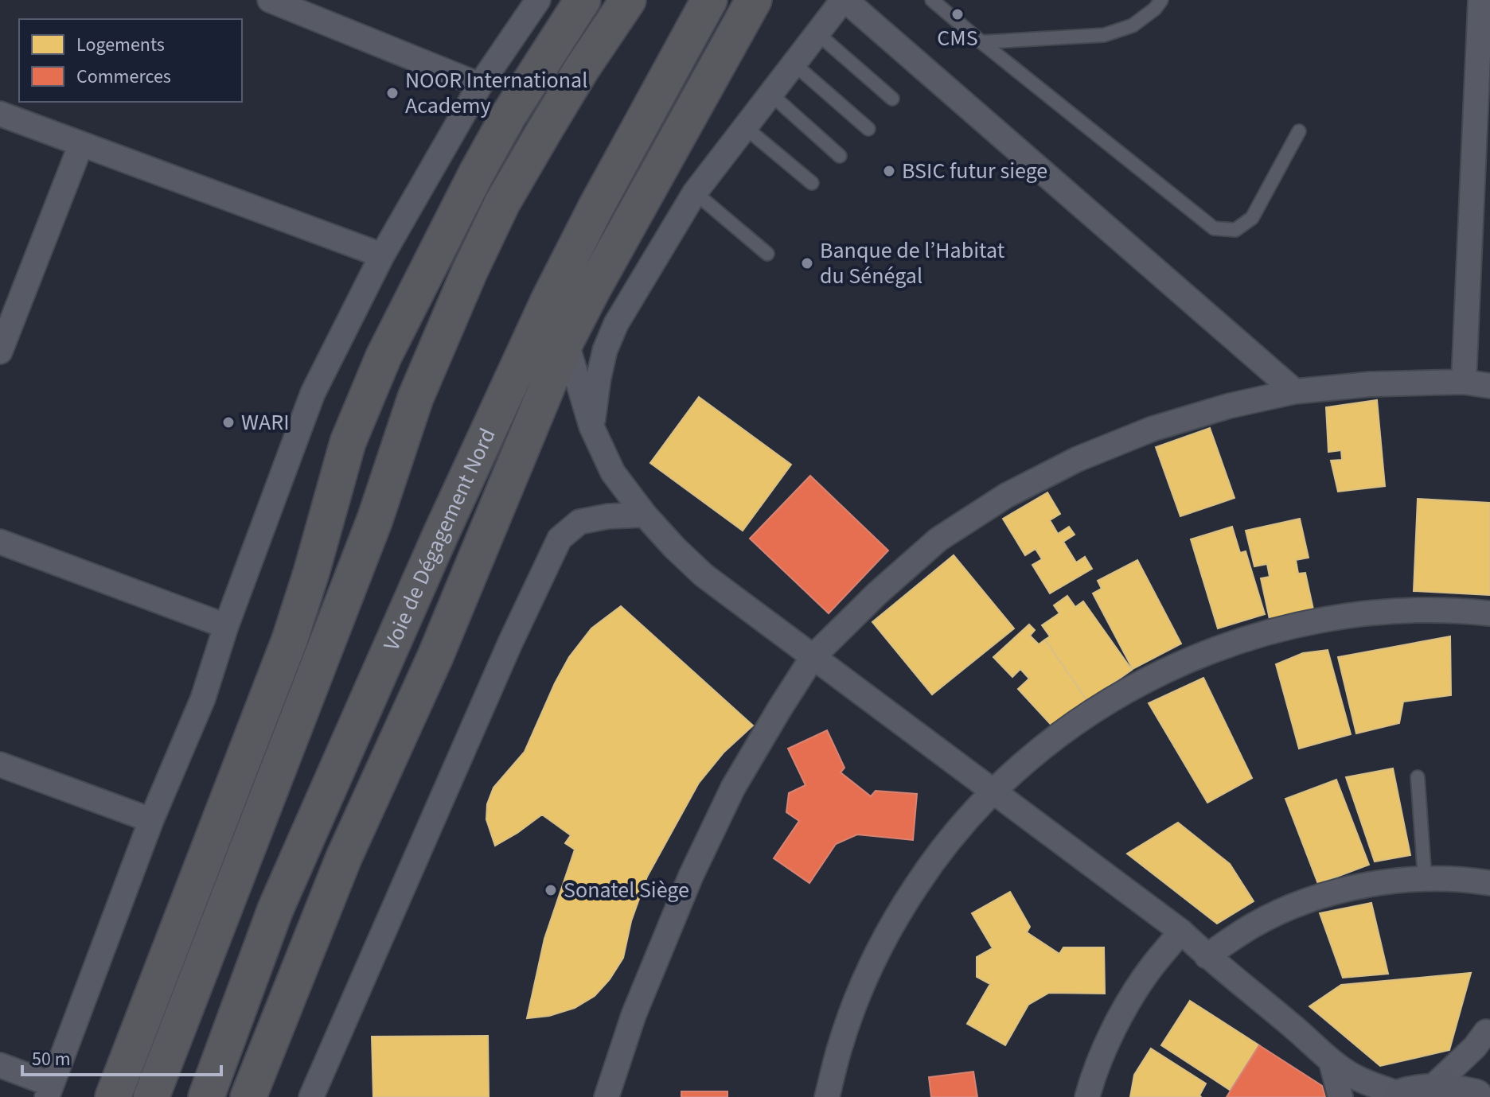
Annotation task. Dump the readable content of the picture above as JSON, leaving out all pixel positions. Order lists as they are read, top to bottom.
{
  "streets": {
    "highway": ["Voie de Dégagement Nord"]
  },
  "places": [
    "CMS",
    "NOOR International Academy",
    "BSIC futur siege",
    "Banque de l’Habitat du Sénégal",
    "WARI",
    "Sonatel Siège"
  ],
  "legend": ["Logements", "Commerces"],
  "scale_bar": "50 m"
}
